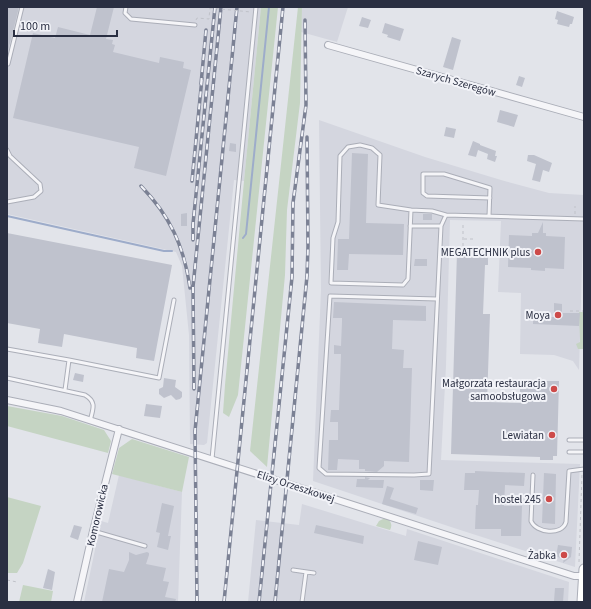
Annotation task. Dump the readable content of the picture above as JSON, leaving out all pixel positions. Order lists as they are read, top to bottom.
{
  "streets": {
    "street": ["Szarych Szeregów", "Elizy Orzeszkowej", "Komorowicka"]
  },
  "crossings": [
    ["Elizy Orzeszkowej", "Komorowicka"]
  ],
  "places": [
    "MEGATECHNIK plus",
    "Moya",
    "Małgorzata restauracja samoobsługowa",
    "Lewiatan",
    "hostel 245",
    "Żabka"
  ],
  "scale_bar": "100 m"
}
